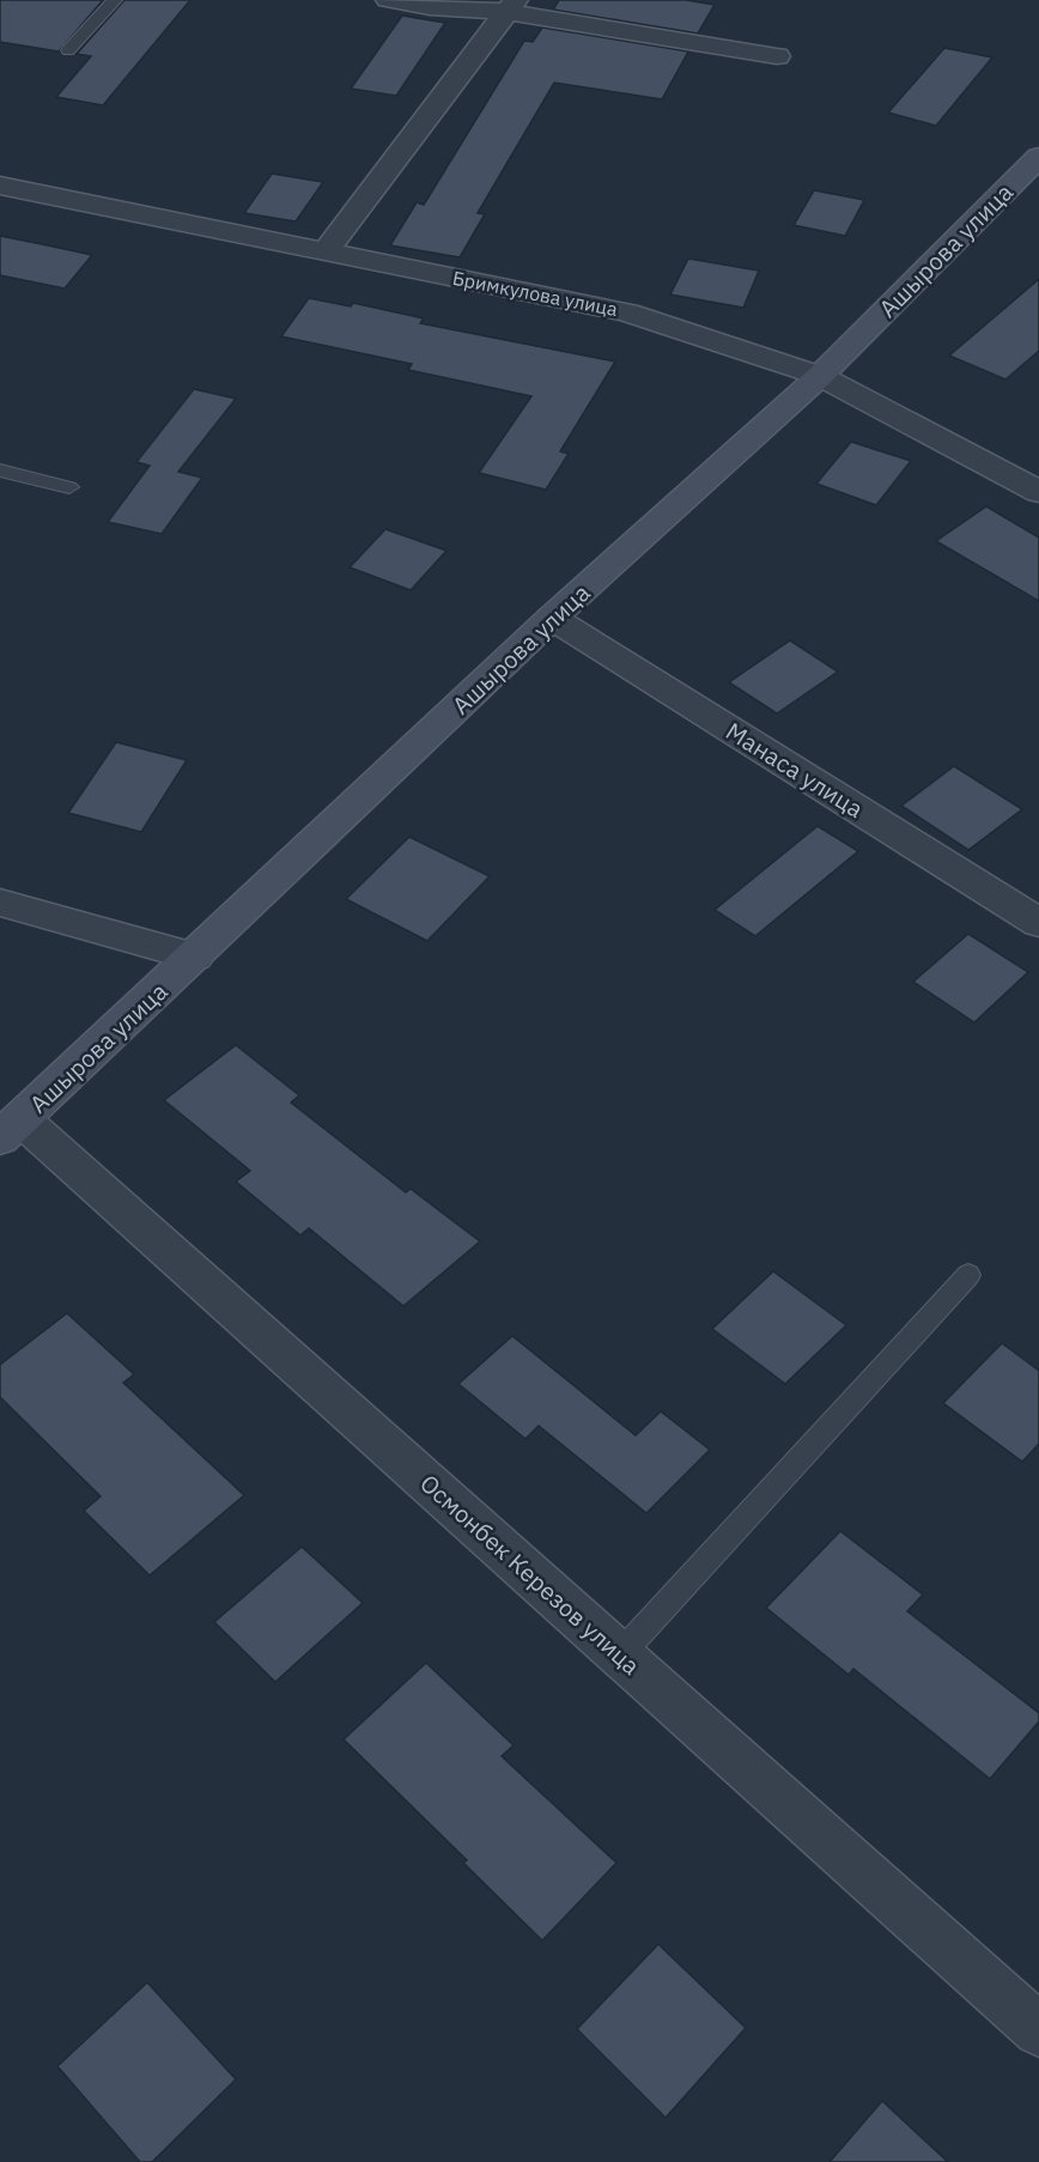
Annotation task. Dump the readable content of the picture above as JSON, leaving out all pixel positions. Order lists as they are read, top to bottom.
{
  "streets": {
    "street": [
      "Ашырова улица",
      "Бримкулова улица",
      "Манаса улица",
      "Осмонбек Керезов улица"
    ]
  },
  "crossings": [
    ["Ашырова улица", "Бримкулова улица"],
    ["Ашырова улица", "Манаса улица"],
    ["Ашырова улица", "Осмонбек Керезов улица"]
  ]
}
